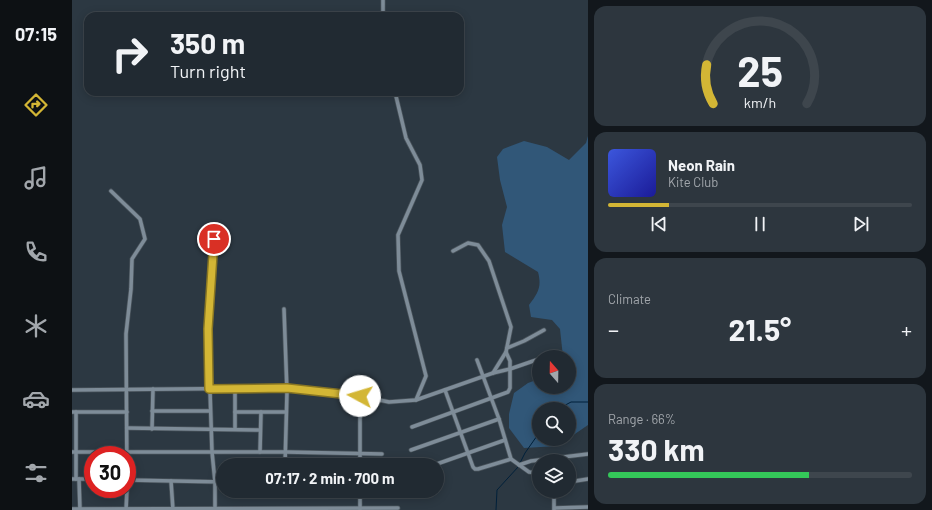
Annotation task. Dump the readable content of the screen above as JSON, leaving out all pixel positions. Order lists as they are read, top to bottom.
{
  "north": "top",
  "page": {
    "tabs": "07:15",
    "turn": ["350 m", "Turn right"],
    "song": ["Neon Rain", "Kite Club"],
    "tile": [
      "Climate",
      ["Range · 66%", "330 km"]
    ],
    "heat": ["−", "21.5°", "+"],
    "limit": "30",
    "trip": "07:17 · 2 min · 700 m",
    "gauge": ["25", "km/h"]
  }
}
